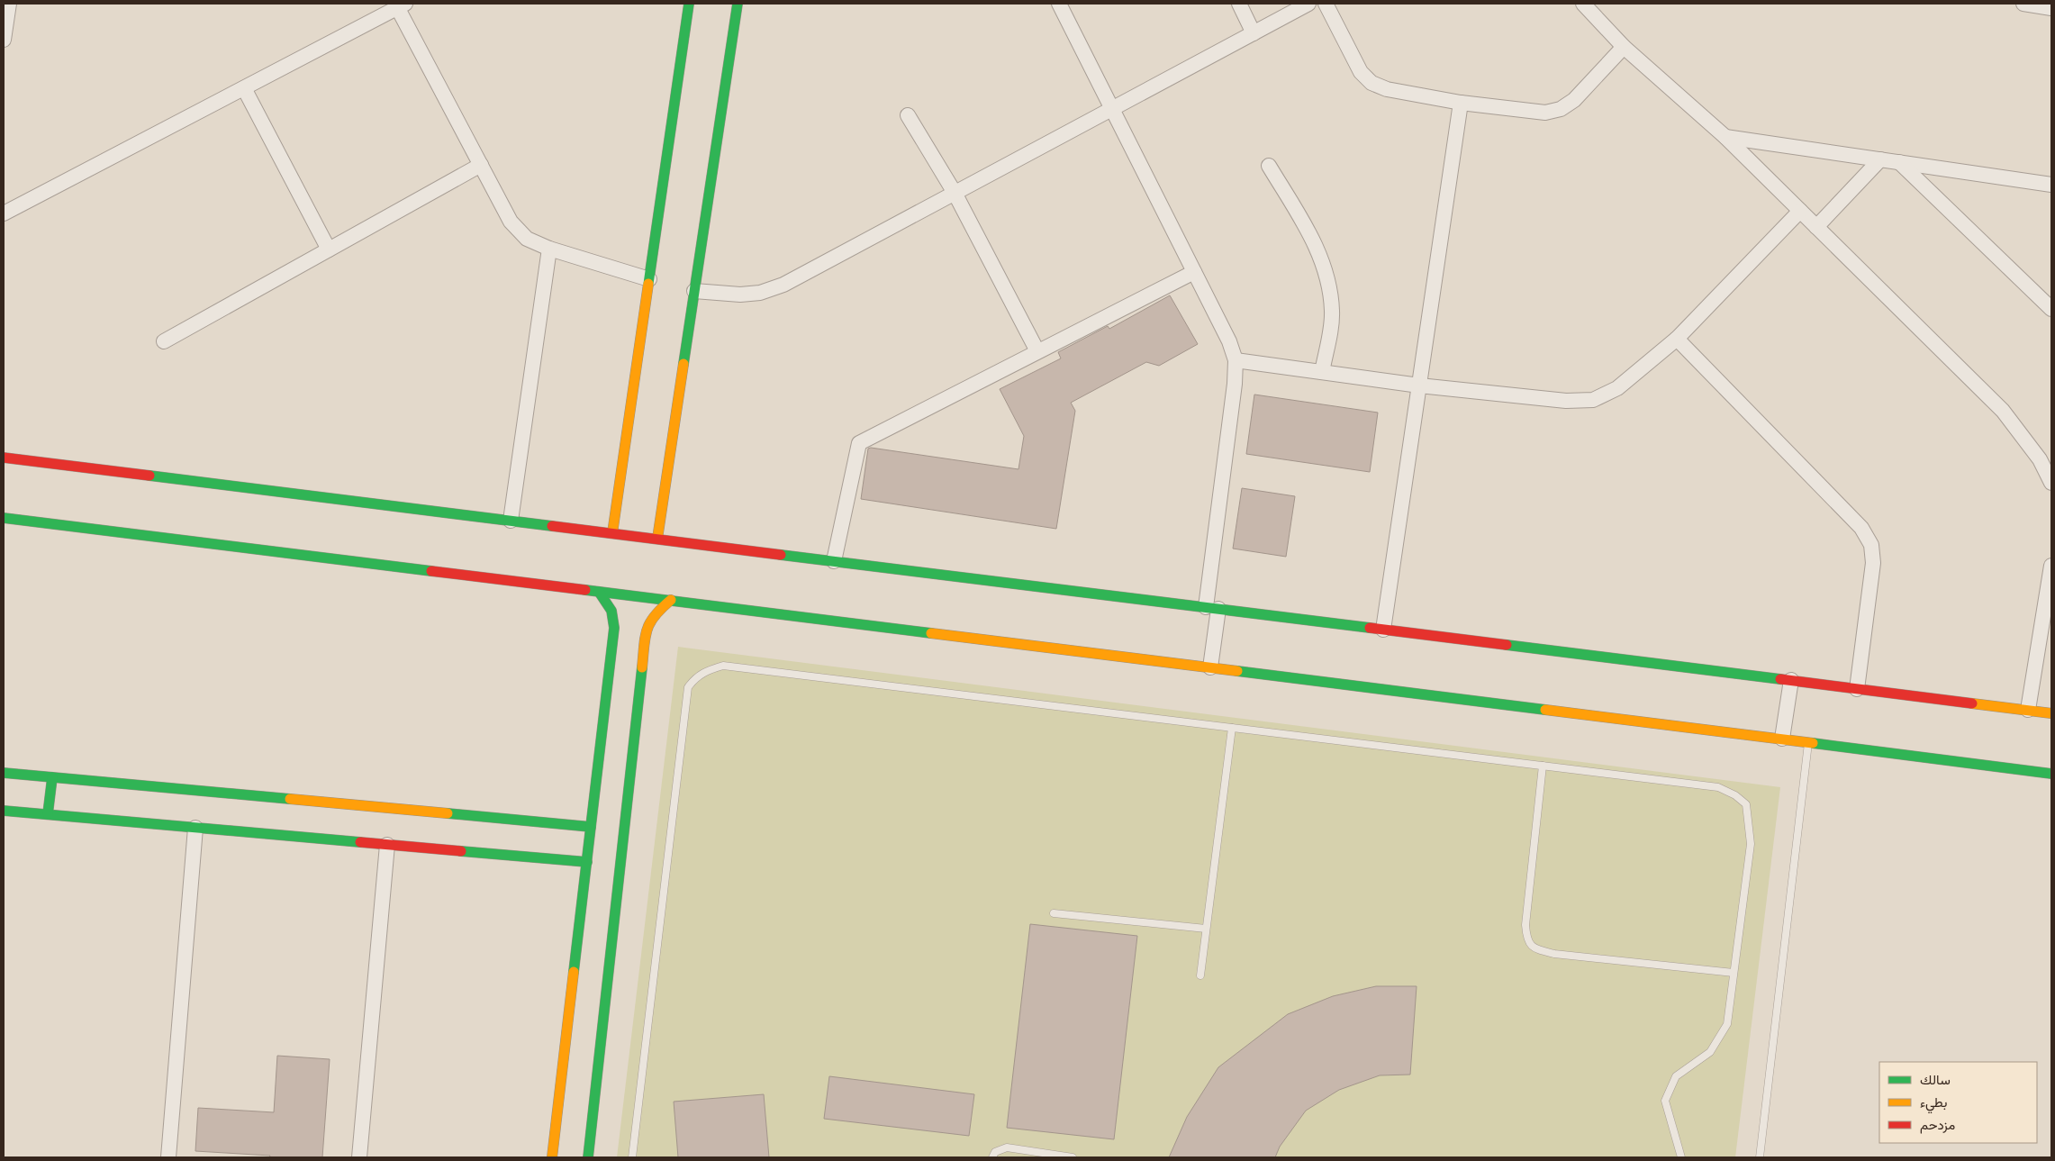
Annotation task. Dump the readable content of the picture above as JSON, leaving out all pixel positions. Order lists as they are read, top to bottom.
{
  "legend": ["سالك", "بطيء", "مزدحم"]
}
